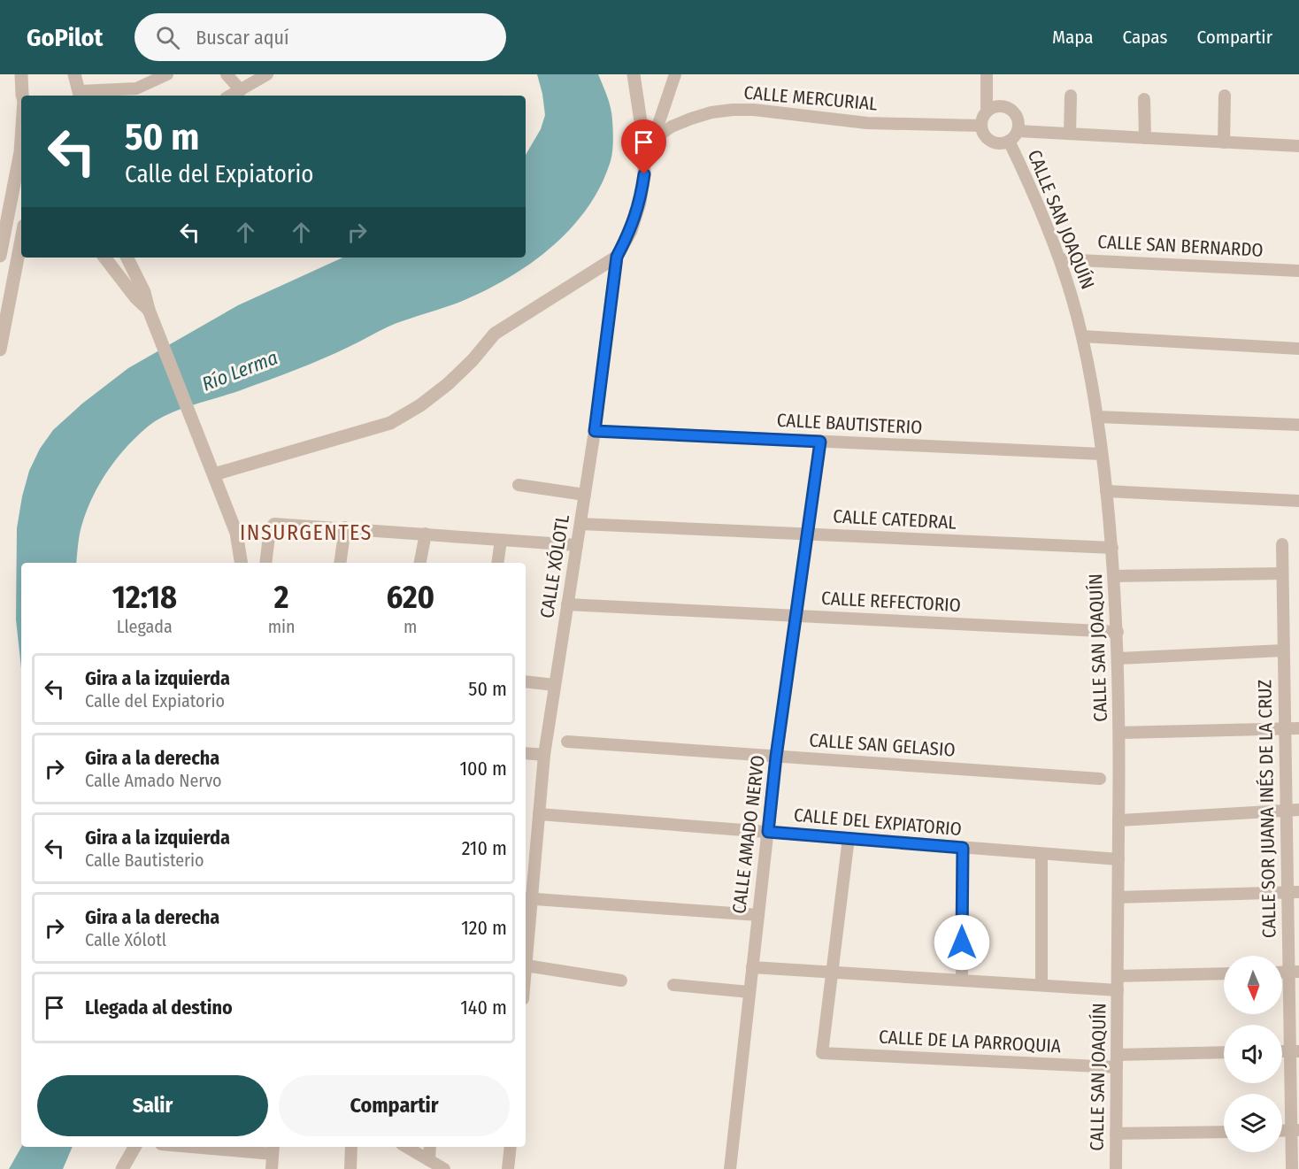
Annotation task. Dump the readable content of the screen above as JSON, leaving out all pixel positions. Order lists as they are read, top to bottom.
{
  "streets": {
    "street": [
      "CALLE MERCURIAL",
      "CALLE SAN JOAQUÍN",
      "CALLE SAN BERNARDO",
      "CALLE BAUTISTERIO",
      "CALLE CATEDRAL",
      "CALLE XÓLOTL",
      "CALLE REFECTORIO",
      "CALLE SAN GELASIO",
      "CALLE SOR JUANA INÉS DE LA CRUZ",
      "CALLE DEL EXPIATORIO",
      "CALLE AMADO NERVO",
      "CALLE DE LA PARROQUIA"
    ]
  },
  "crossings": [
    ["CALLE MERCURIAL", "CALLE SAN JOAQUÍN"],
    ["CALLE MERCURIAL", "CALLE XÓLOTL"],
    ["CALLE SAN JOAQUÍN", "CALLE SAN BERNARDO"],
    ["CALLE SAN JOAQUÍN", "CALLE BAUTISTERIO"],
    ["CALLE SAN JOAQUÍN", "CALLE CATEDRAL"],
    ["CALLE SAN JOAQUÍN", "CALLE REFECTORIO"],
    ["CALLE SAN JOAQUÍN", "CALLE DEL EXPIATORIO"],
    ["CALLE SAN JOAQUÍN", "CALLE DE LA PARROQUIA"],
    ["CALLE BAUTISTERIO", "CALLE XÓLOTL"],
    ["CALLE BAUTISTERIO", "CALLE AMADO NERVO"],
    ["CALLE CATEDRAL", "CALLE XÓLOTL"],
    ["CALLE CATEDRAL", "CALLE AMADO NERVO"],
    ["CALLE XÓLOTL", "CALLE REFECTORIO"],
    ["CALLE XÓLOTL", "CALLE DEL EXPIATORIO"],
    ["CALLE REFECTORIO", "CALLE AMADO NERVO"],
    ["CALLE SAN GELASIO", "CALLE AMADO NERVO"],
    ["CALLE DEL EXPIATORIO", "CALLE AMADO NERVO"]
  ],
  "districts": ["INSURGENTES"],
  "water": ["Río Lerma"],
  "north": "bottom",
  "page": {
    "header": "GoPilot",
    "search": "Buscar aquí",
    "nav": ["Mapa", "Capas", "Compartir"],
    "turn": ["50 m", "Calle del Expiatorio"],
    "eta": [
      "12:18",
      "Llegada",
      "2",
      "min",
      "620",
      "m"
    ],
    "list": [
      {
        "name": "Gira a la izquierda",
        "note": "Calle del Expiatorio",
        "value": "50 m"
      },
      {
        "name": "Gira a la derecha",
        "note": "Calle Amado Nervo",
        "value": "100 m"
      },
      {
        "name": "Gira a la izquierda",
        "note": "Calle Bautisterio",
        "value": "210 m"
      },
      {
        "name": "Gira a la derecha",
        "note": "Calle Xólotl",
        "value": "120 m"
      },
      {
        "name": "Llegada al destino",
        "value": "140 m"
      }
    ],
    "buttons": ["Salir", "Compartir"]
  }
}
